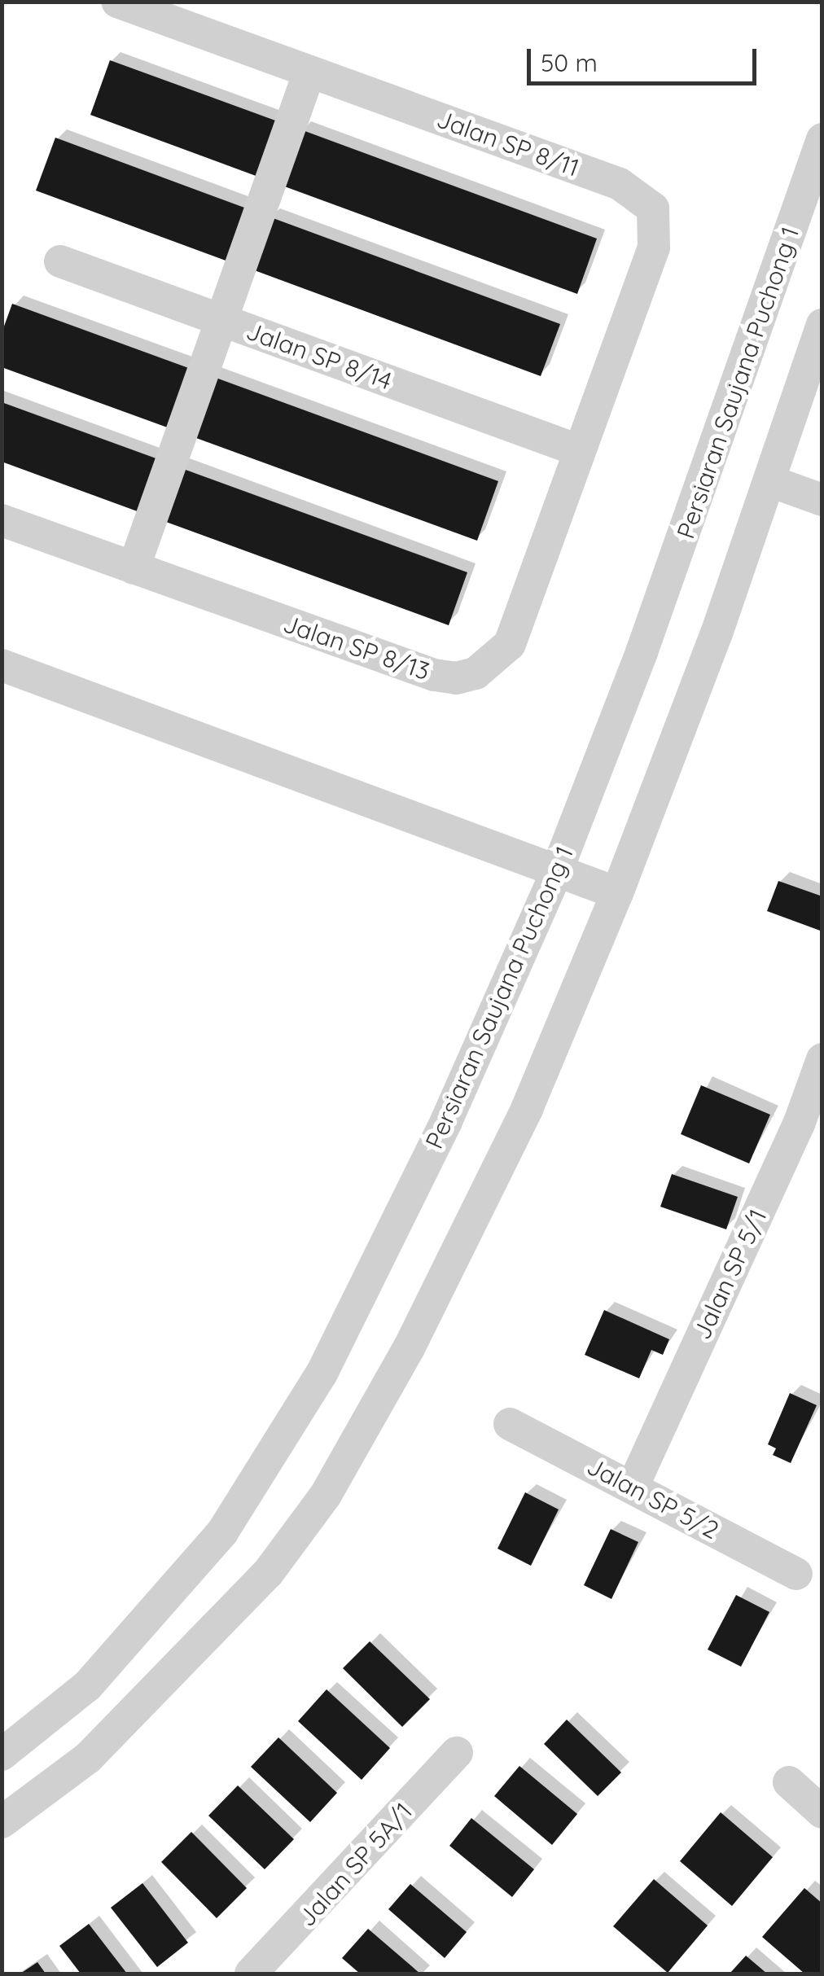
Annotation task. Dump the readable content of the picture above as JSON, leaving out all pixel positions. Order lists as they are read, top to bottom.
{
  "streets": {
    "street": [
      "Jalan SP 8/11",
      "Jalan SP 8/14",
      "Persiaran Saujana Puchong 1",
      "Jalan SP 8/13",
      "Jalan SP 5/1",
      "Jalan SP 5/2",
      "Jalan SP 5A/1"
    ]
  },
  "crossings": [
    ["Jalan SP 8/11", "Jalan SP 8/14"],
    ["Jalan SP 8/11", "Jalan SP 8/13"],
    ["Jalan SP 8/14", "Jalan SP 8/13"],
    ["Jalan SP 5/1", "Jalan SP 5/2"]
  ],
  "scale_bar": "50 m"
}
